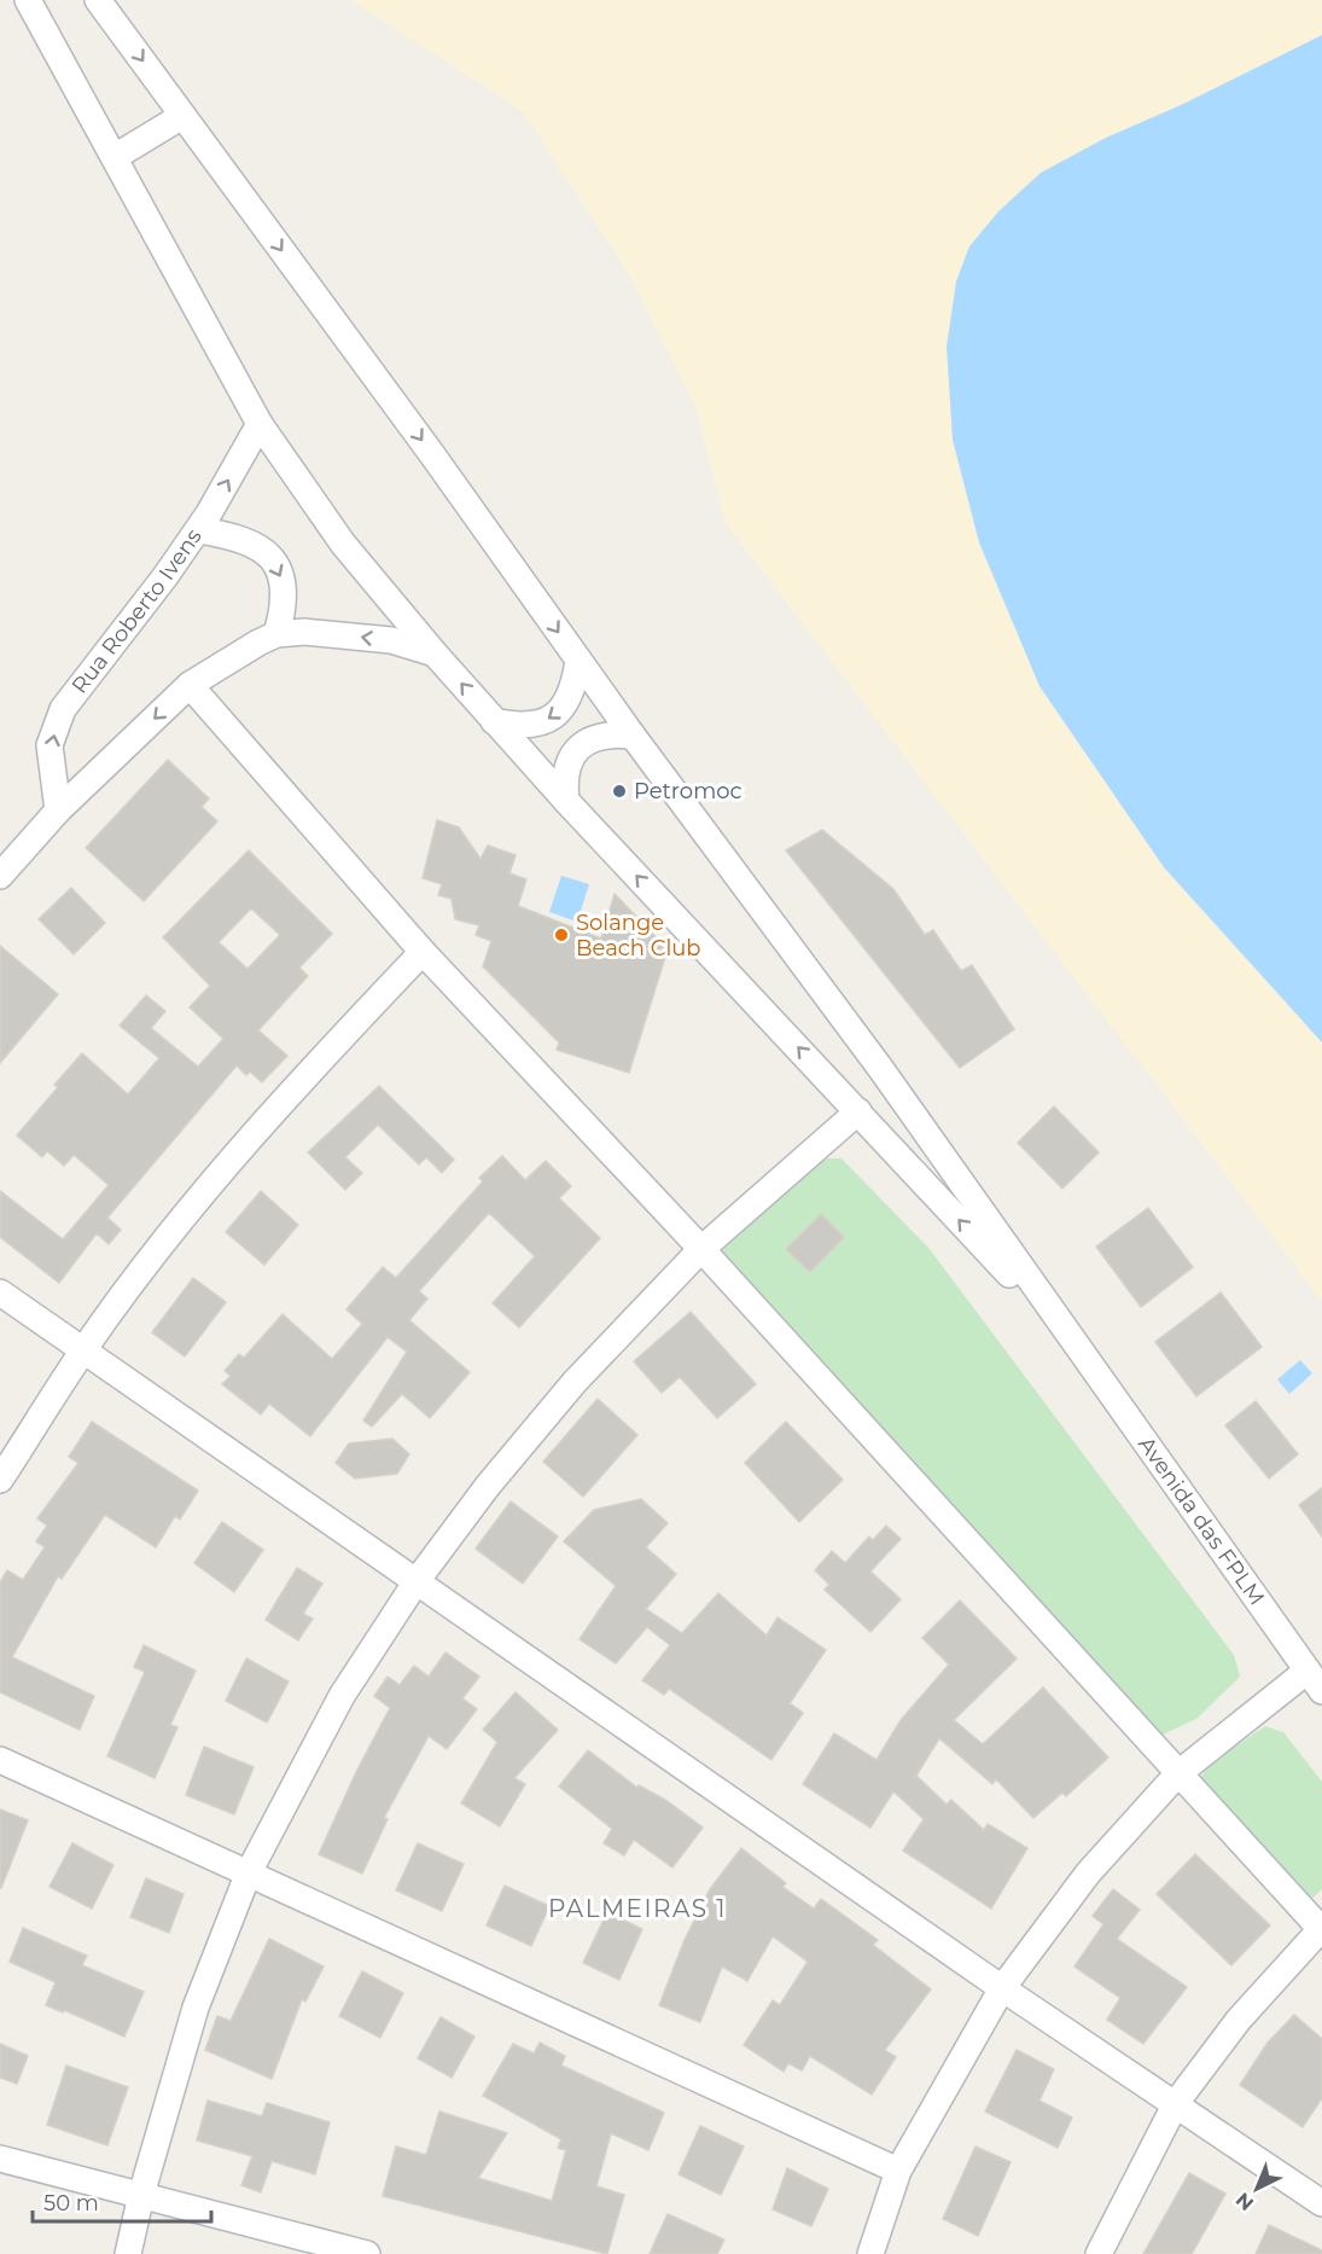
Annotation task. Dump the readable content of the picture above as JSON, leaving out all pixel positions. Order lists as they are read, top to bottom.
{
  "streets": {
    "street": ["Rua Roberto Ivens", "Avenida das FPLM"]
  },
  "districts": ["PALMEIRAS 1"],
  "places": ["Petromoc", "Solange Beach Club"],
  "scale_bar": "50 m",
  "north": "bottom left"
}
